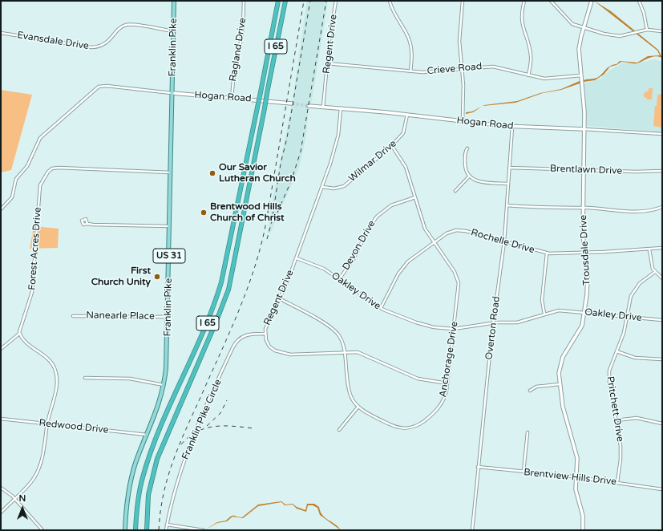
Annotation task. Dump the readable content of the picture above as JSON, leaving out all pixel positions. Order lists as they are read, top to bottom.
{
  "streets": {
    "highway": ["I 65"],
    "main road": ["Franklin Pike", "US 31"],
    "street": [
      "Evansdale Drive",
      "Regent Drive",
      "Ragland Drive",
      "Crieve Road",
      "Hogan Road",
      "Wilmar Drive",
      "Brentlawn Drive",
      "Rochelle Drive",
      "Devon Drive",
      "Forest Acres Drive",
      "Trousdale Drive",
      "Oakley Drive",
      "Nanearle Place",
      "Overton Road",
      "Anchorage Drive",
      "Pritchett Drive",
      "Franklin Pike Circle",
      "Redwood Drive",
      "Brentview Hills Drive"
    ]
  },
  "crossings": [
    ["Evansdale Drive", "Franklin Pike"],
    ["Regent Drive", "Crieve Road"],
    ["Regent Drive", "Hogan Road"],
    ["Regent Drive", "Wilmar Drive"],
    ["Regent Drive", "Oakley Drive"],
    ["Regent Drive", "Anchorage Drive"],
    ["Regent Drive", "Franklin Pike Circle"],
    ["Franklin Pike", "Hogan Road"],
    ["Franklin Pike", "Forest Acres Drive"],
    ["Franklin Pike", "Nanearle Place"],
    ["Franklin Pike", "Redwood Drive"],
    ["Ragland Drive", "Hogan Road"],
    ["Crieve Road", "Trousdale Drive"],
    ["Hogan Road", "Wilmar Drive"],
    ["Hogan Road", "Trousdale Drive"],
    ["Hogan Road", "Overton Road"],
    ["Wilmar Drive", "Anchorage Drive"],
    ["Brentlawn Drive", "Trousdale Drive"],
    ["Brentlawn Drive", "Overton Road"],
    ["Rochelle Drive", "Trousdale Drive"],
    ["Rochelle Drive", "Oakley Drive"],
    ["Rochelle Drive", "Overton Road"],
    ["Rochelle Drive", "Anchorage Drive"],
    ["Devon Drive", "Oakley Drive"],
    ["Devon Drive", "Anchorage Drive"],
    ["Trousdale Drive", "Oakley Drive"],
    ["Trousdale Drive", "Brentview Hills Drive"],
    ["Oakley Drive", "Overton Road"],
    ["Oakley Drive", "Anchorage Drive"],
    ["Oakley Drive", "Pritchett Drive"],
    ["Overton Road", "Brentview Hills Drive"],
    ["Pritchett Drive", "Brentview Hills Drive"]
  ],
  "places": ["Our Savior Lutheran Church", "Brentwood Hills Church of Christ", "First Church Unity"],
  "north": "top"
}
